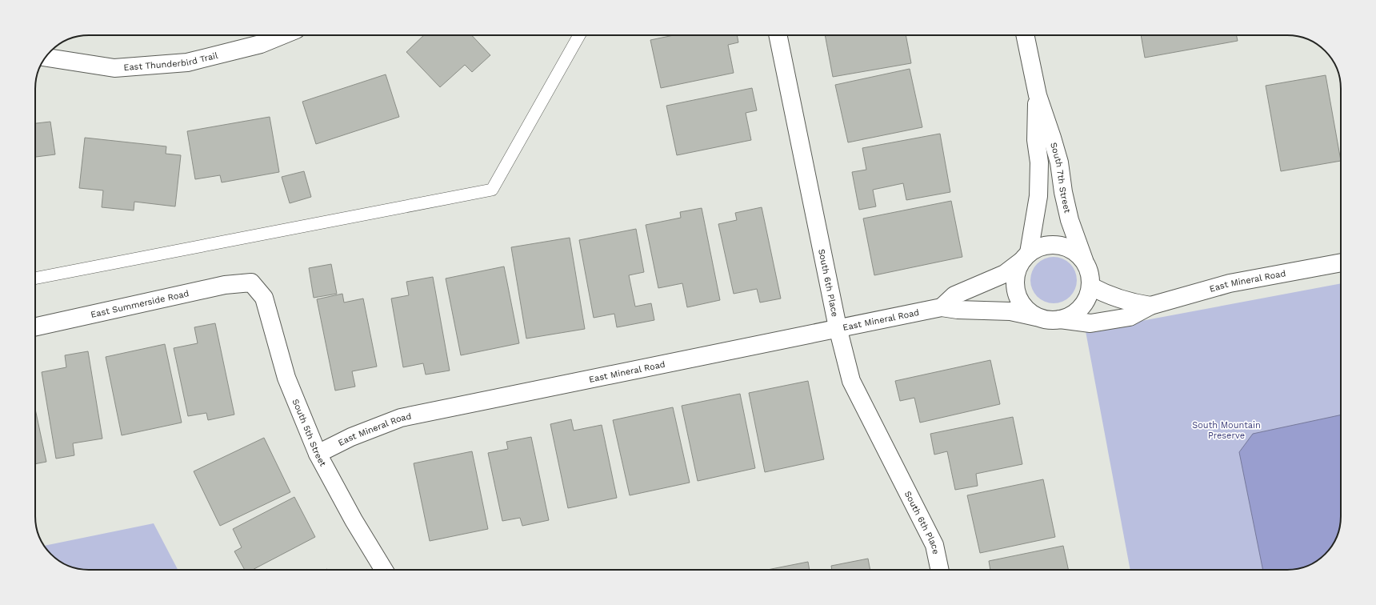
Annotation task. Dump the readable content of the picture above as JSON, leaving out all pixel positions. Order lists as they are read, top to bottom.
{
  "streets": {
    "street": [
      "East Thunderbird Trail",
      "South 7th Street",
      "East Mineral Road",
      "South 6th Place",
      "East Summerside Road",
      "South 5th Street"
    ]
  },
  "crossings": [
    ["South 7th Street", "East Mineral Road"],
    ["East Mineral Road", "South 6th Place"],
    ["East Mineral Road", "South 5th Street"],
    ["East Summerside Road", "South 5th Street"]
  ],
  "parks": ["South Mountain Preserve"]
}
